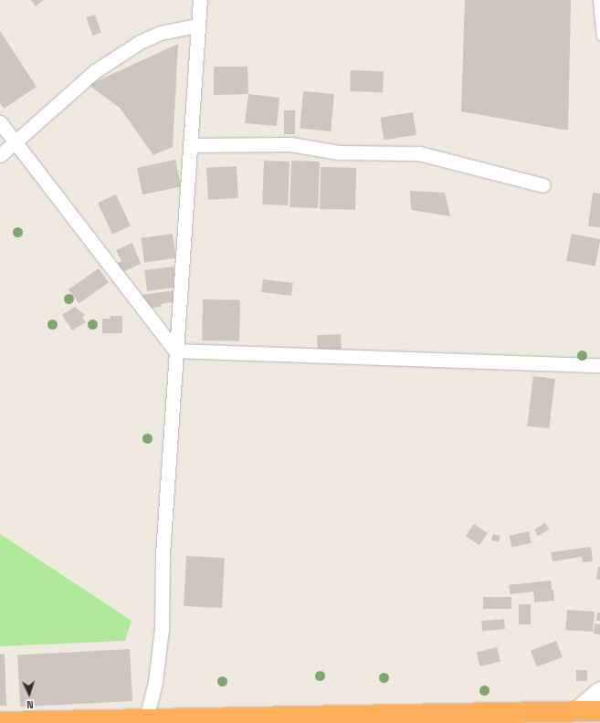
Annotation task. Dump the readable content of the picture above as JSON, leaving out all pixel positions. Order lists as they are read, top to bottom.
{
  "north": "bottom"
}
